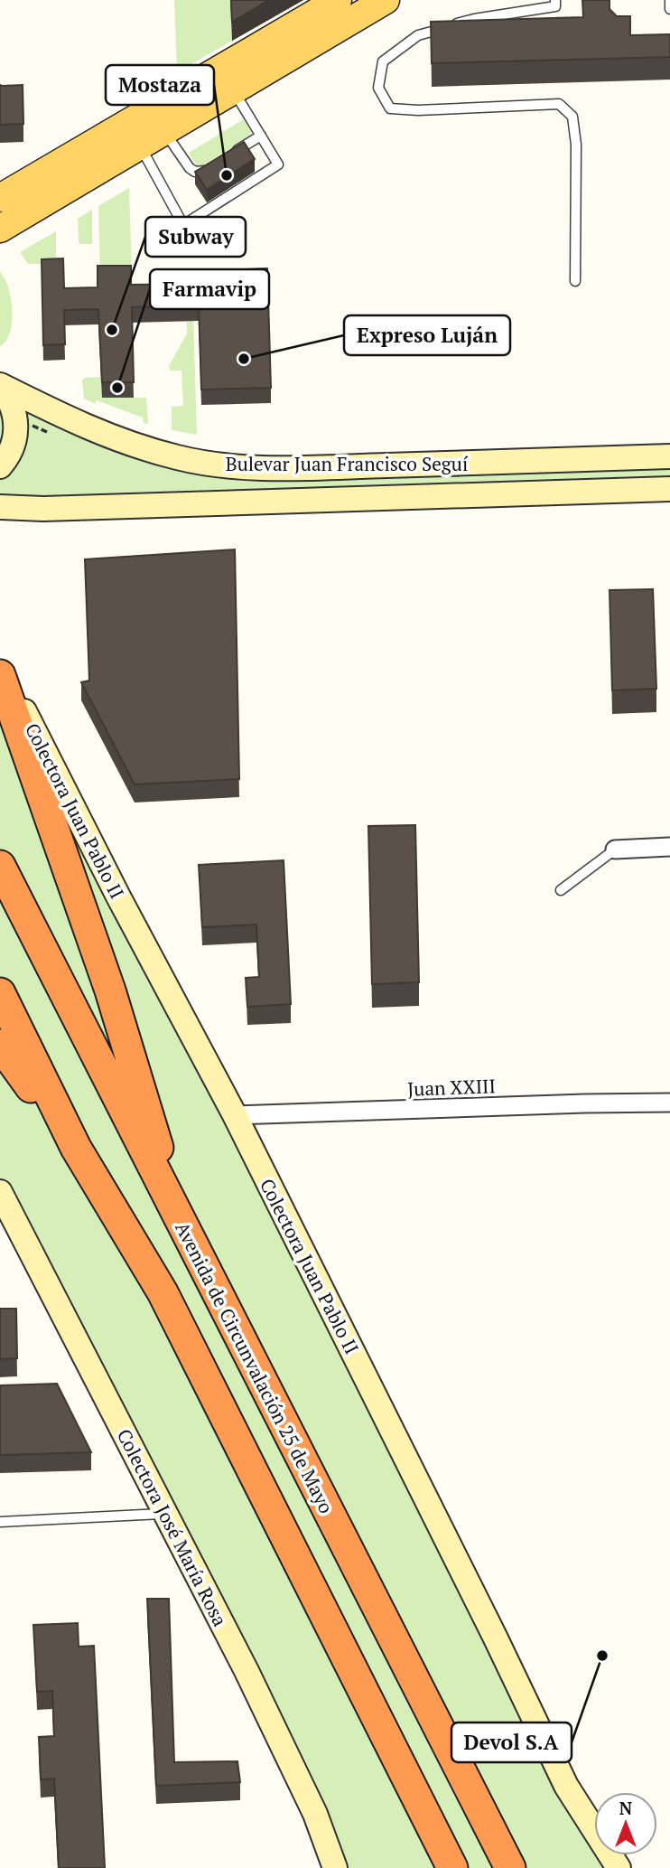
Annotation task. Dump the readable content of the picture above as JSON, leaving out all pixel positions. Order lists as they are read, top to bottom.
{
  "streets": {
    "highway": ["Avenida de Circunvalación 25 de Mayo"],
    "main road": ["Bulevar Juan Francisco Seguí", "Colectora Juan Pablo II", "Colectora José María Rosa"],
    "street": ["Juan XXIII"]
  },
  "crossings": [
    ["Colectora Juan Pablo II", "Juan XXIII"]
  ],
  "places": [
    "Mostaza",
    "Subway",
    "Expreso Luján",
    "Farmavip",
    "Devol S.A"
  ],
  "north": "top"
}
